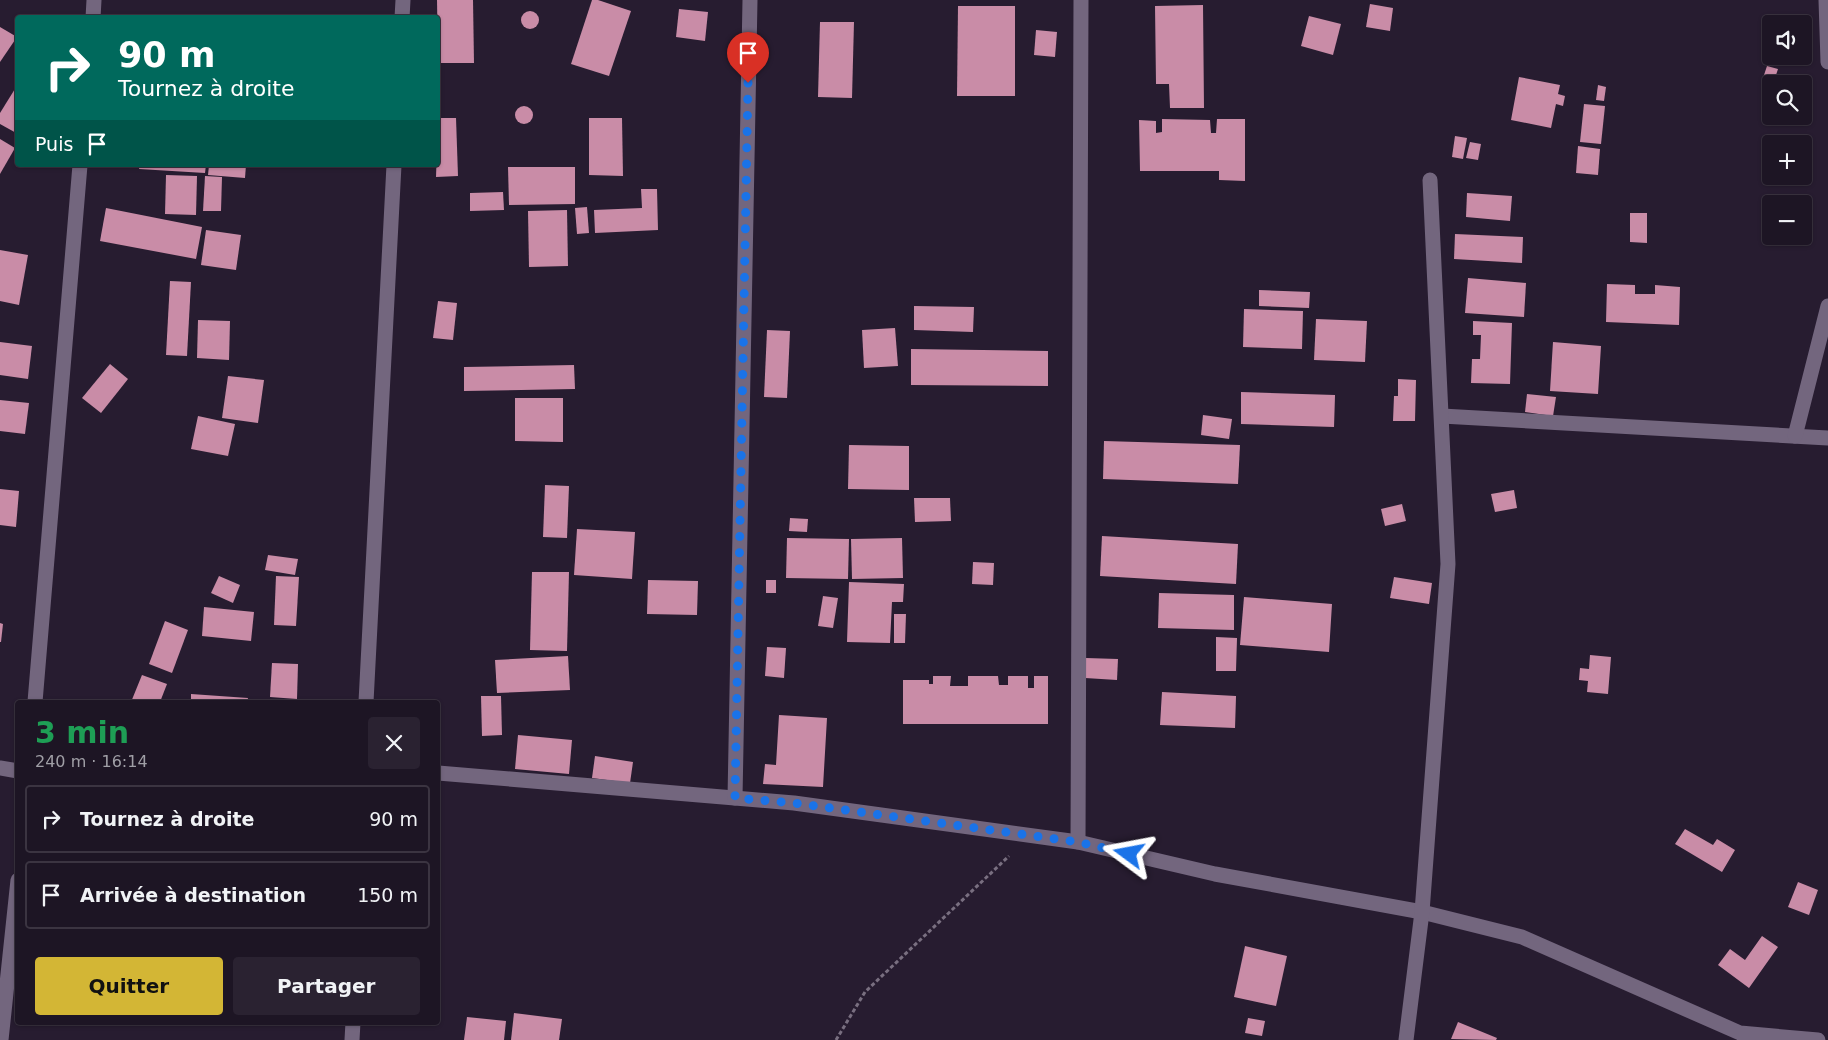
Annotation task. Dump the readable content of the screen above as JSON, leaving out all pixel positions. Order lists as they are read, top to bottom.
{
  "page": {
    "map_buttons": ["+", "−"],
    "turn": ["90 m", "Tournez à droite"],
    "then": "Puis",
    "heading": ["3 min", "240 m · 16:14"],
    "list": [
      {
        "name": "Tournez à droite",
        "value": "90 m"
      },
      {
        "name": "Arrivée à destination",
        "value": "150 m"
      }
    ],
    "buttons": ["Quitter", "Partager"]
  }
}
